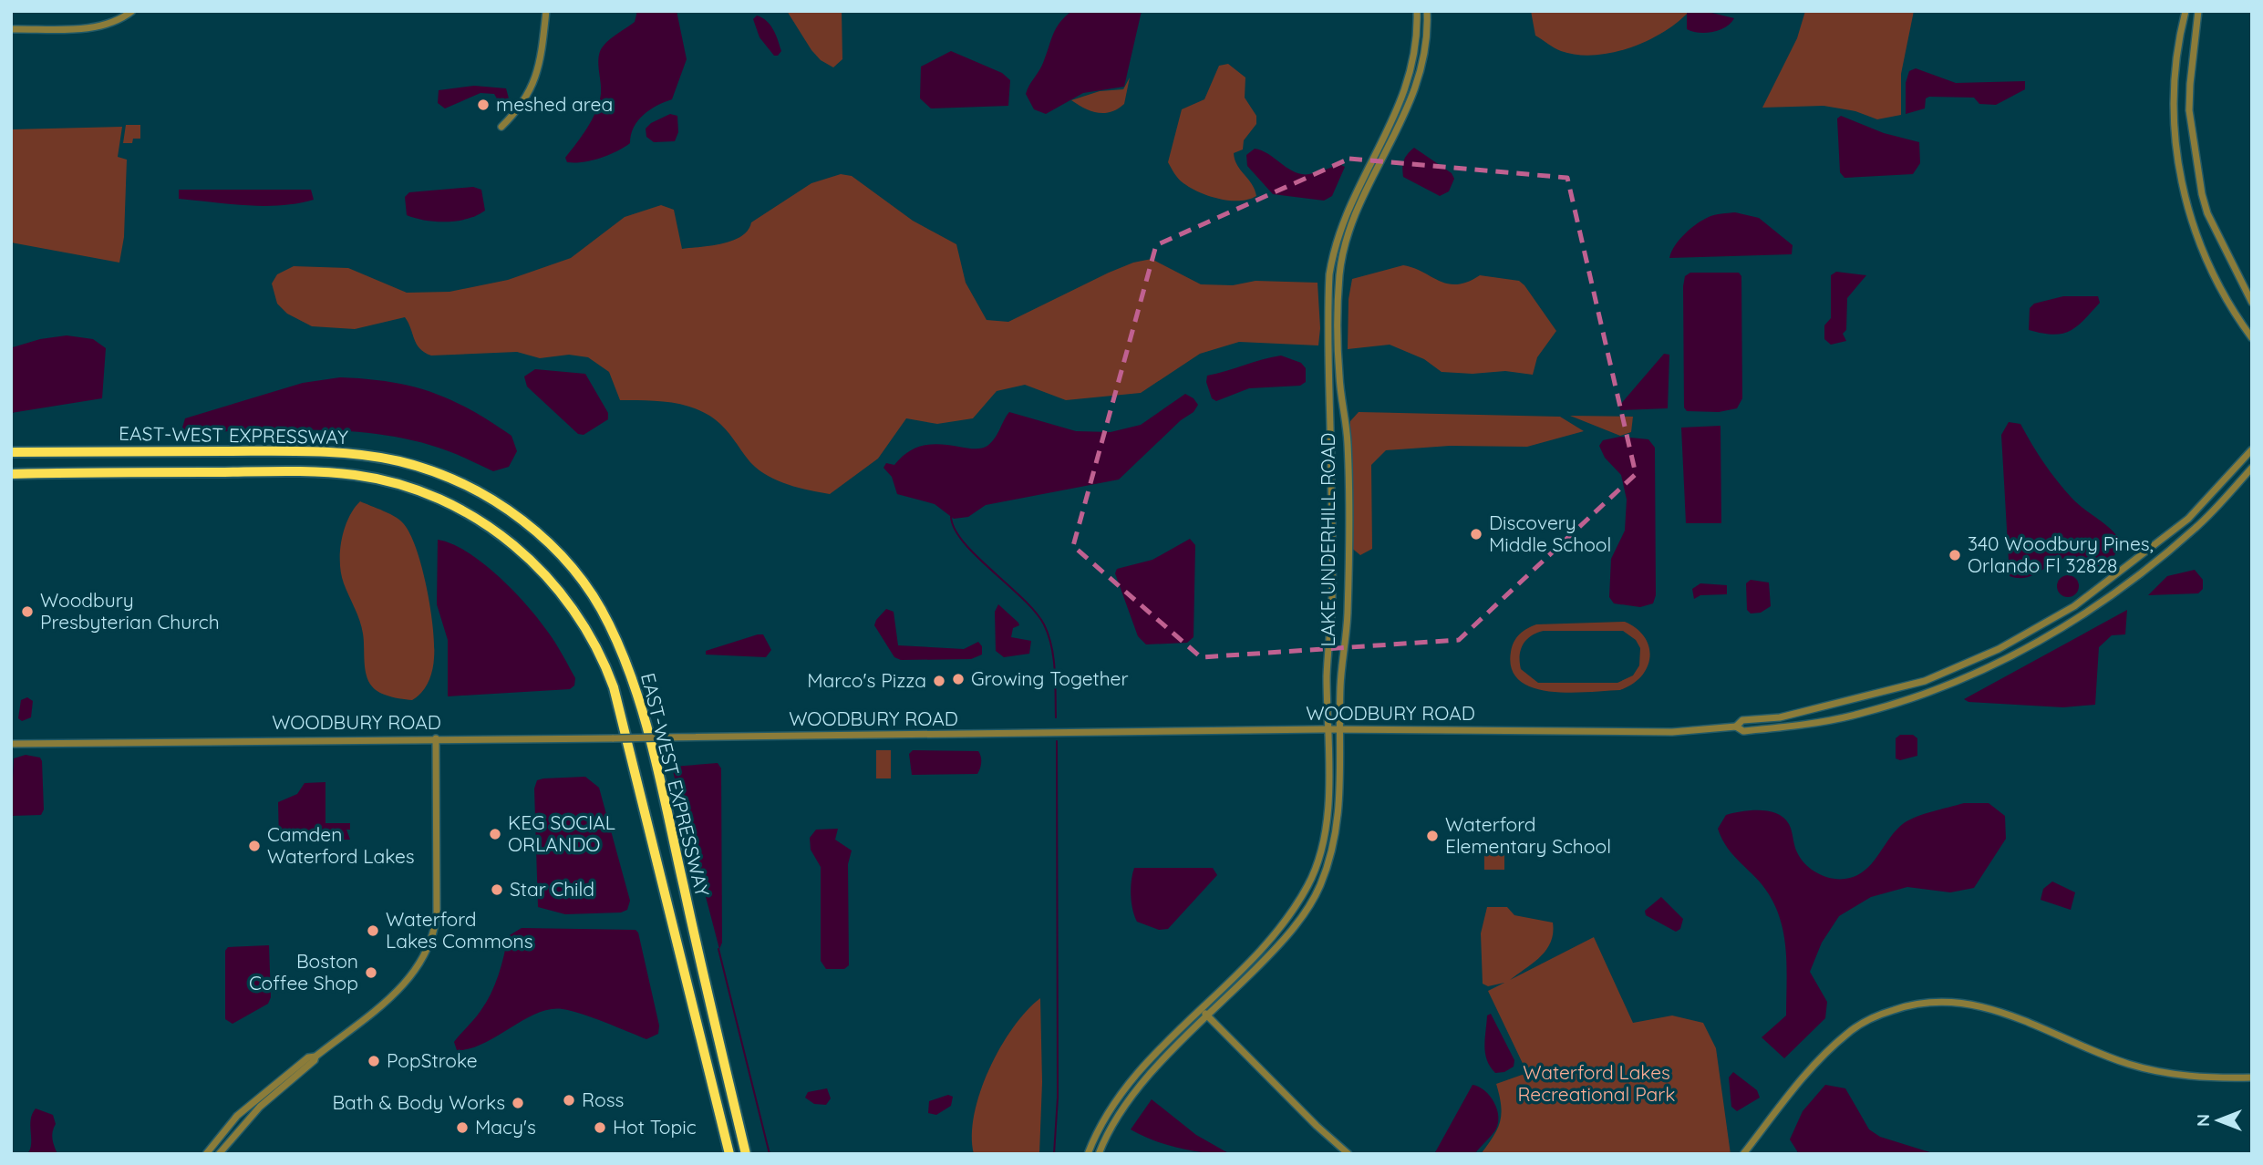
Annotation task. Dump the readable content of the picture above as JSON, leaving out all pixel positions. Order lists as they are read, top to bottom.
{
  "streets": {
    "highway": ["EAST-WEST EXPRESSWAY"],
    "street": ["LAKE UNDERHILL ROAD", "WOODBURY ROAD"]
  },
  "crossings": [
    ["LAKE UNDERHILL ROAD", "WOODBURY ROAD"]
  ],
  "parks": ["Waterford Lakes Recreational Park"],
  "places": [
    "meshed area",
    "Discovery Middle School",
    "340 Woodbury Pines, Orlando Fl 32828",
    "Woodbury Presbyterian Church",
    "Growing Together",
    "Marco's Pizza",
    "KEG SOCIAL ORLANDO",
    "Waterford Elementary School",
    "Camden Waterford Lakes",
    "Star Child",
    "Waterford Lakes Commons",
    "Boston Coffee Shop",
    "PopStroke",
    "Ross",
    "Bath & Body Works",
    "Macy's",
    "Hot Topic"
  ],
  "north": "left"
}
